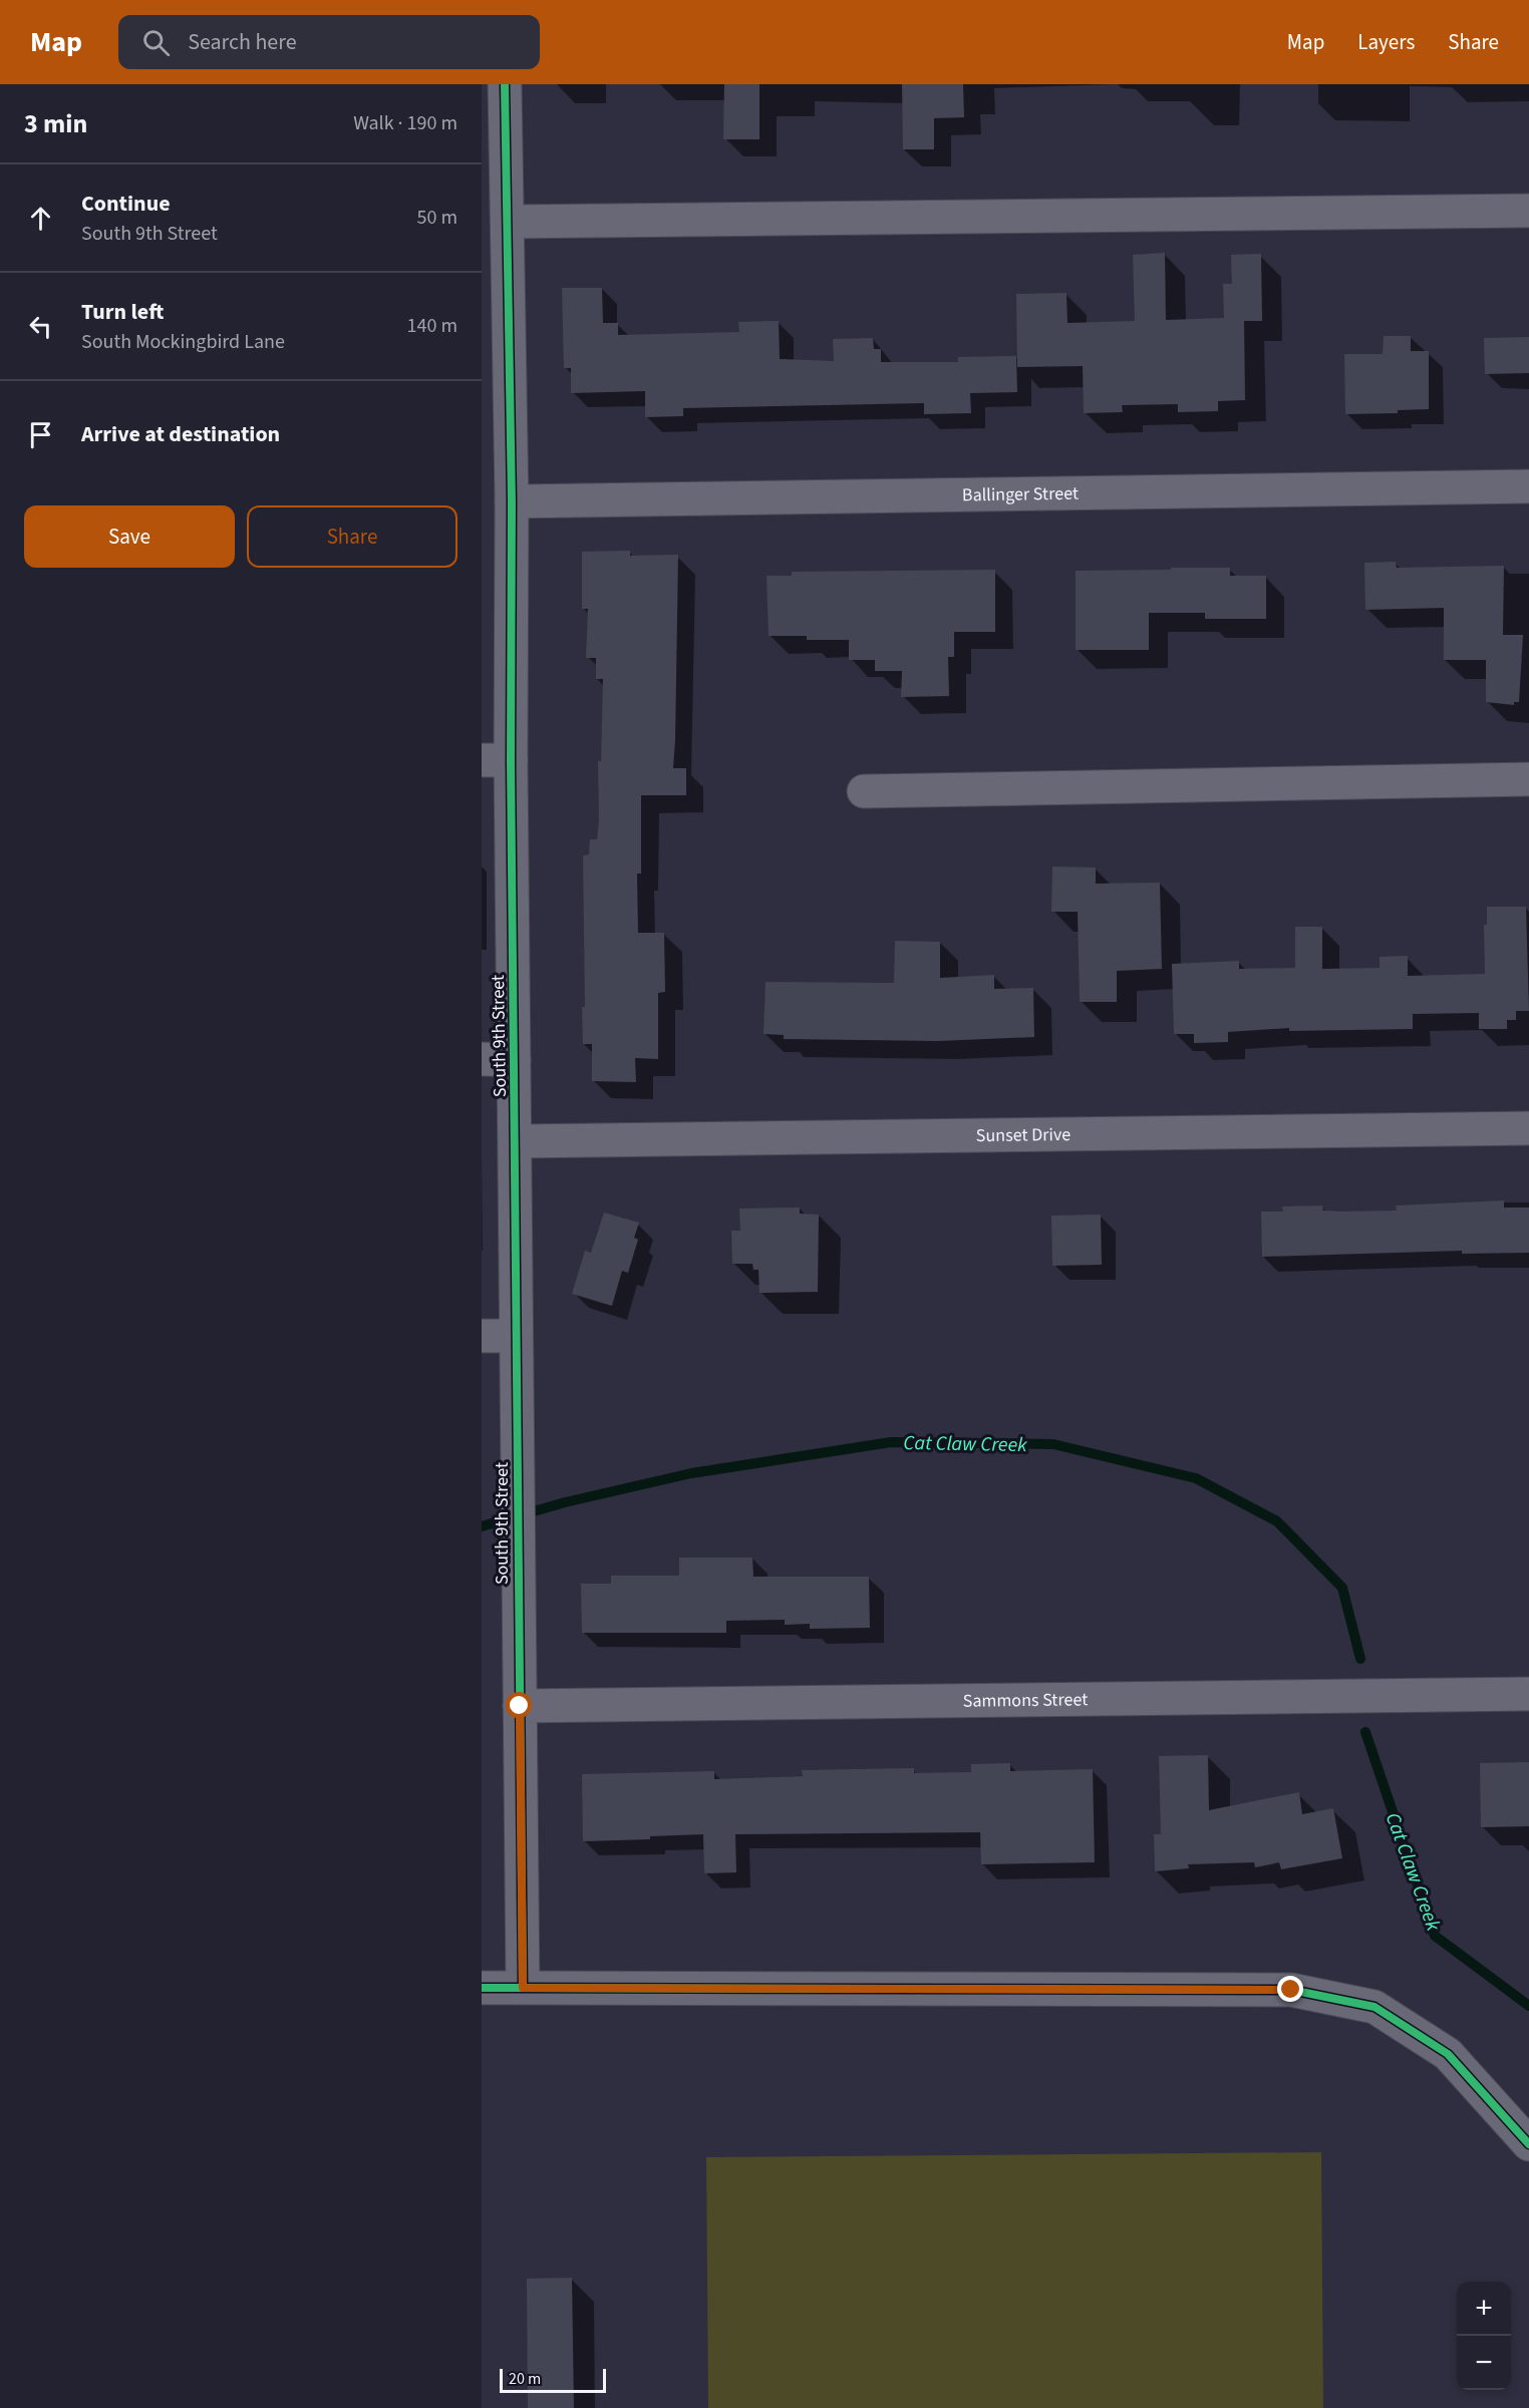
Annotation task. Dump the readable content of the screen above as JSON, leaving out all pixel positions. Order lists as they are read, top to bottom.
{
  "streets": {
    "street": [
      "Ballinger Street",
      "South 9th Street",
      "Sunset Drive",
      "Sammons Street"
    ]
  },
  "crossings": [
    ["Ballinger Street", "South 9th Street"],
    ["South 9th Street", "Sunset Drive"],
    ["South 9th Street", "Sammons Street"]
  ],
  "water": ["Cat Claw Creek"],
  "scale_bar": "20 m",
  "page": {
    "header": "Map",
    "search": "Search here",
    "nav": ["Map", "Layers", "Share"],
    "heading": ["3 min", "Walk · 190 m"],
    "list": [
      ["Continue", "South 9th Street", "50 m"],
      ["Turn left", "South Mockingbird Lane", "140 m"],
      "Arrive at destination"
    ],
    "buttons": ["Save", "Share"],
    "map_buttons": ["+", "−"],
    "scale": "20 m"
  }
}
